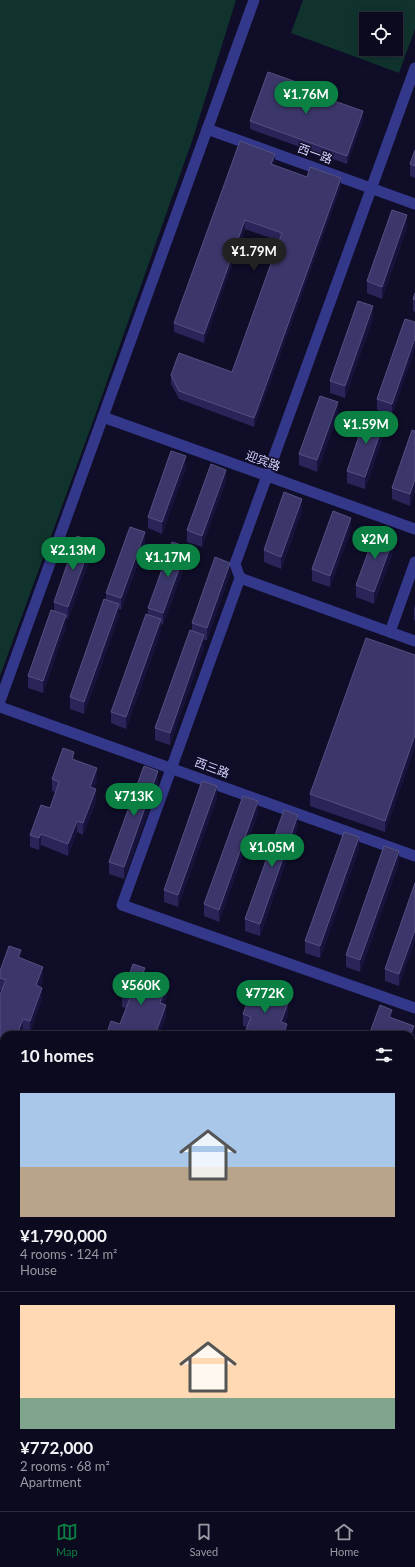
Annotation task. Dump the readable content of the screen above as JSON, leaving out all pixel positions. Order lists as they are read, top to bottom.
{
  "streets": {
    "street": ["西一路", "迎宾路", "西三路"]
  },
  "page": {
    "price": [
      "¥1.76M",
      "¥1.79M",
      "¥1.59M",
      "¥2M",
      "¥2.13M",
      "¥1.17M",
      "¥713K",
      "¥1.05M",
      "¥560K",
      "¥772K"
    ],
    "heading": "10 homes",
    "list": [
      {
        "name": "¥1,790,000",
        "note": "4 rooms · 124 m² · House"
      },
      {
        "name": "¥772,000",
        "note": "2 rooms · 68 m² · Apartment"
      }
    ],
    "tabs": ["Map", "Saved", "Home"]
  }
}
